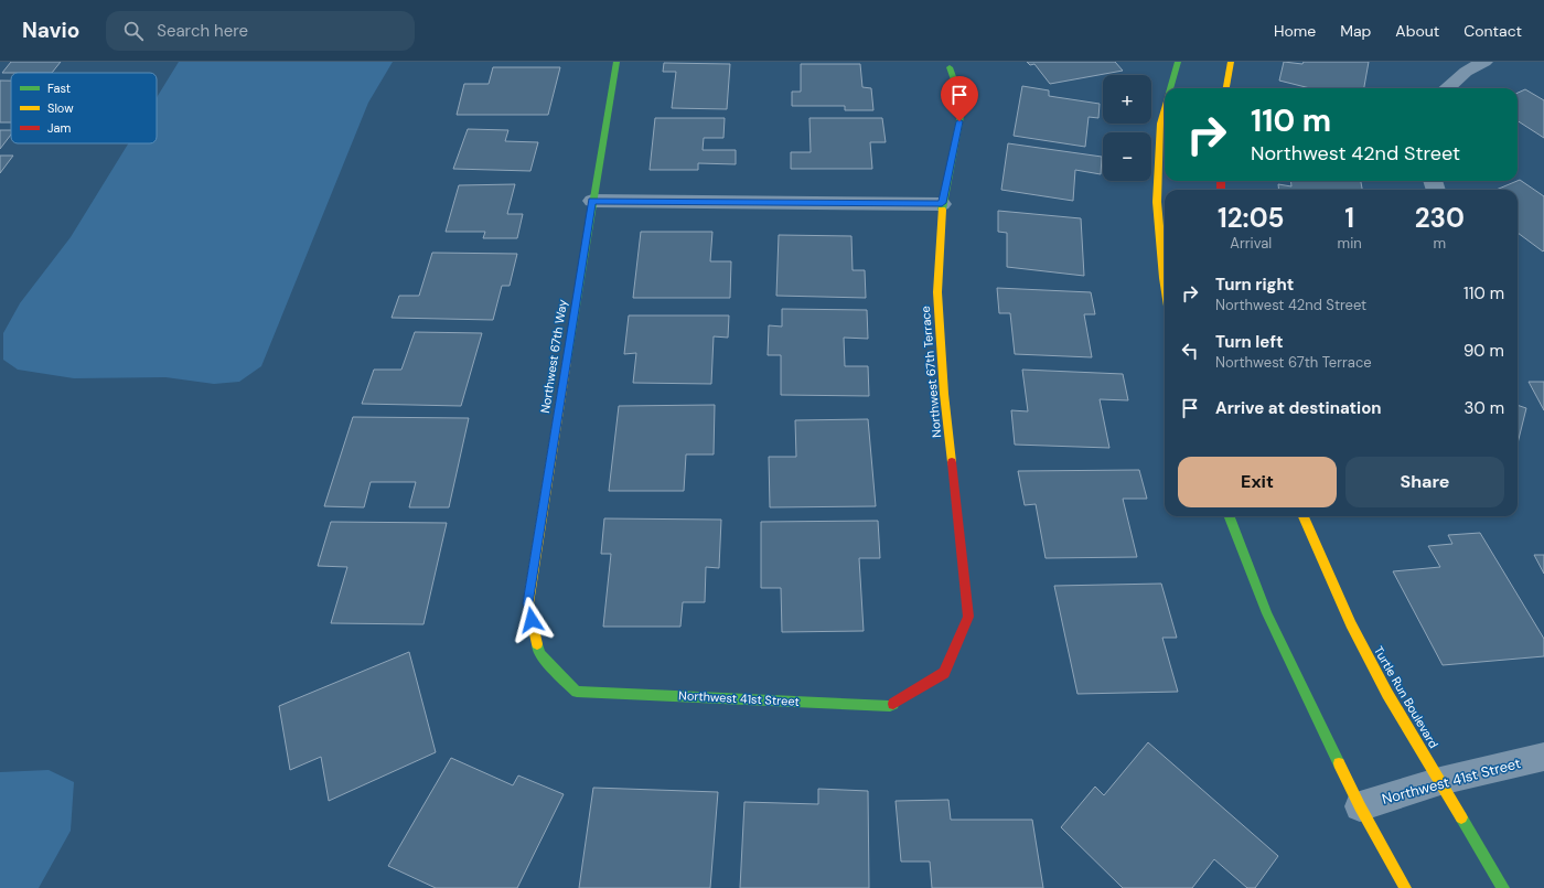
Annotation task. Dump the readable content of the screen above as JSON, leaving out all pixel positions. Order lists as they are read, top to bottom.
{
  "streets": {
    "street": [
      "Northwest 67th Way",
      "Northwest 67th Terrace",
      "Turtle Run Boulevard",
      "Northwest 41st Street"
    ]
  },
  "crossings": [
    ["Northwest 67th Way", "Northwest 41st Street"],
    ["Northwest 67th Terrace", "Northwest 41st Street"],
    ["Turtle Run Boulevard", "Northwest 41st Street"]
  ],
  "legend": ["Fast", "Slow", "Jam"],
  "page": {
    "header": "Navio",
    "search": "Search here",
    "nav": [
      "Home",
      "Map",
      "About",
      "Contact"
    ],
    "map_buttons": ["+", "−"],
    "turn": ["110 m", "Northwest 42nd Street"],
    "eta": [
      "12:05",
      "Arrival",
      "1",
      "min",
      "230",
      "m"
    ],
    "list": [
      {
        "name": "Turn right",
        "note": "Northwest 42nd Street",
        "value": "110 m"
      },
      {
        "name": "Turn left",
        "note": "Northwest 67th Terrace",
        "value": "90 m"
      },
      {
        "name": "Arrive at destination",
        "value": "30 m"
      }
    ],
    "buttons": ["Exit", "Share"]
  }
}
